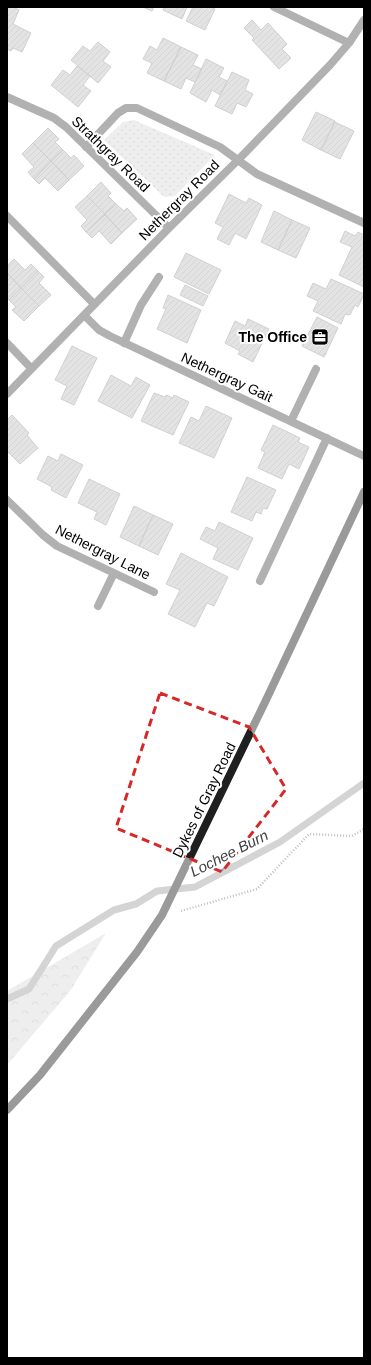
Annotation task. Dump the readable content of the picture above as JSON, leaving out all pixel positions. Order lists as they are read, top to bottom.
{
  "streets": {
    "street": [
      "Strathgray Road",
      "Nethergray Road",
      "Nethergray Gait",
      "Nethergray Lane",
      "Dykes of Gray Road"
    ]
  },
  "crossings": [
    ["Strathgray Road", "Nethergray Road"],
    ["Nethergray Road", "Nethergray Gait"]
  ],
  "water": ["Lochee Burn"],
  "places": {
    "office": ["The Office"]
  }
}
